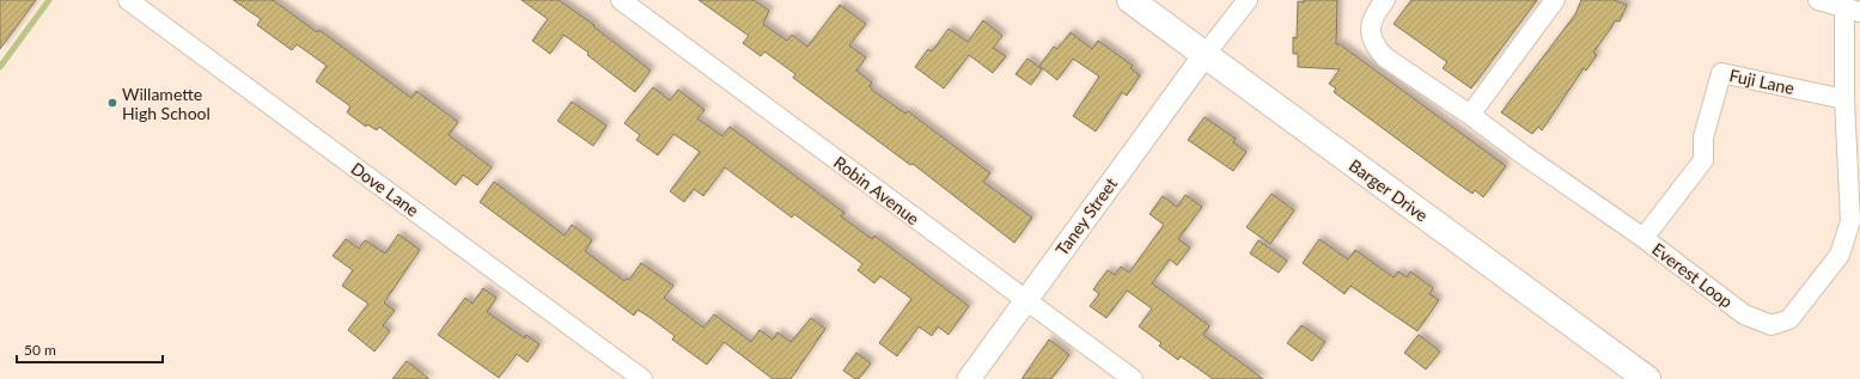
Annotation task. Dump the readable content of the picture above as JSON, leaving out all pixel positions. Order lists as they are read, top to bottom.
{
  "streets": {
    "main road": ["Barger Drive"],
    "street": [
      "Fuji Lane",
      "Dove Lane",
      "Robin Avenue",
      "Taney Street",
      "Everest Loop"
    ]
  },
  "crossings": [
    ["Fuji Lane", "Everest Loop"],
    ["Robin Avenue", "Taney Street"],
    ["Barger Drive", "Taney Street"]
  ],
  "places": ["Willamette High School"],
  "scale_bar": "50 m"
}
